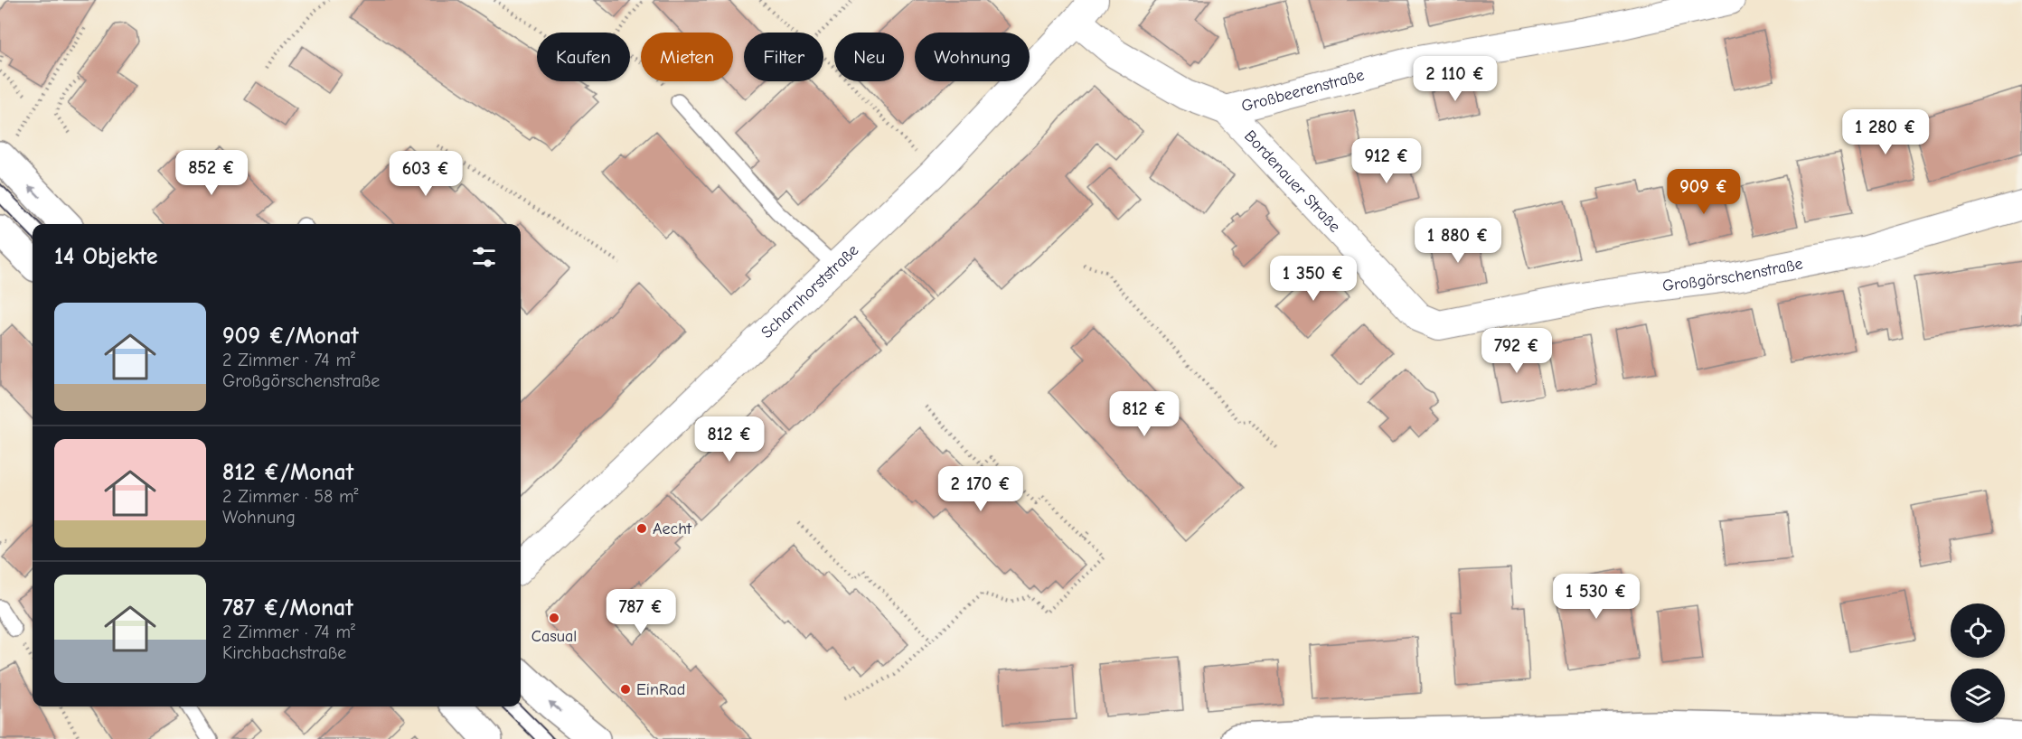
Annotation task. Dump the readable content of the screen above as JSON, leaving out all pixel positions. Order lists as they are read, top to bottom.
{
  "streets": {
    "street": [
      "Großbeerenstraße",
      "Bordenauer Straße",
      "Großgörschenstraße",
      "Scharnhorststraße"
    ]
  },
  "crossings": [
    ["Großbeerenstraße", "Bordenauer Straße"],
    ["Bordenauer Straße", "Großgörschenstraße"],
    ["Bordenauer Straße", "Scharnhorststraße"]
  ],
  "places": ["Aecht", "Casual", "EinRad"],
  "page": {
    "chip": [
      "Kaufen",
      "Mieten",
      "Filter",
      "Neu",
      "Wohnung"
    ],
    "price": [
      "2 110 €",
      "1 280 €",
      "912 €",
      "852 €",
      "603 €",
      "909 €",
      "1 880 €",
      "1 350 €",
      "792 €",
      "812 €",
      "812 €",
      "2 170 €",
      "1 530 €",
      "787 €"
    ],
    "heading": "14 Objekte",
    "list": [
      {
        "name": "909 €/Monat",
        "note": "2 Zimmer · 74 m² · Großgörschenstraße"
      },
      {
        "name": "812 €/Monat",
        "note": "2 Zimmer · 58 m² · Wohnung"
      },
      {
        "name": "787 €/Monat",
        "note": "2 Zimmer · 74 m² · Kirchbachstraße"
      }
    ]
  }
}
